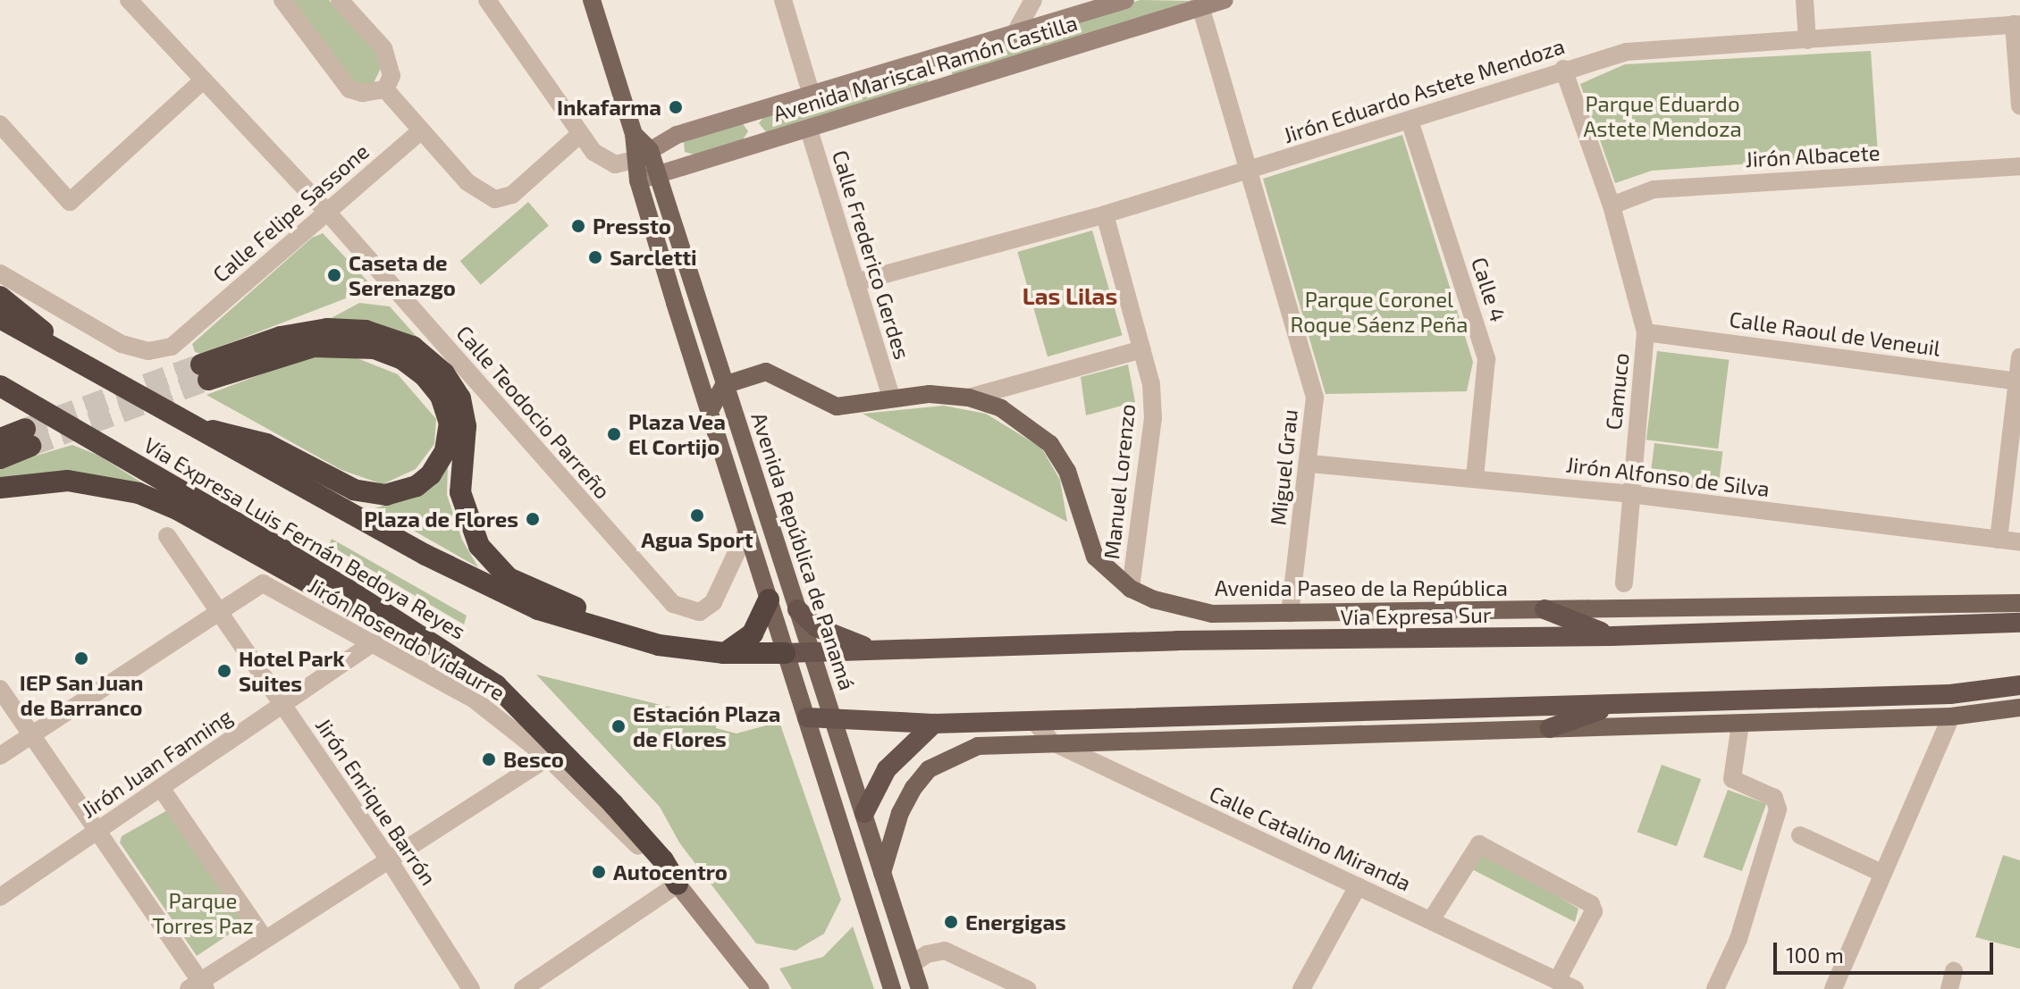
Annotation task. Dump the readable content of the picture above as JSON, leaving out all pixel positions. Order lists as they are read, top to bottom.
{
  "streets": {
    "highway": ["Vía Expresa Luis Fernán Bedoya Reyes", "Via Expresa Sur"],
    "main road": [
      "Avenida Mariscal Ramón Castilla",
      "Avenida República de Panamá",
      "Avenida Paseo de la República",
      "Jirón Rosendo Vidaurre"
    ],
    "street": [
      "Jirón Eduardo Astete Mendoza",
      "Jirón Albacete",
      "Calle Felipe Sassone",
      "Calle Frederico Gerdes",
      "Calle 4",
      "Calle Raoul de Veneuil",
      "Camuco",
      "Calle Teodocio Parreño",
      "Miguel Grau",
      "Jirón Alfonso de Silva",
      "Manuel Lorenzo",
      "Jirón Juan Fanning",
      "Jirón Enrique Barrón",
      "Calle Catalino Miranda"
    ]
  },
  "crossings": [
    ["Avenida Mariscal Ramón Castilla", "Calle Frederico Gerdes"],
    ["Avenida Mariscal Ramón Castilla", "Miguel Grau"],
    ["Avenida Mariscal Ramón Castilla", "Avenida República de Panamá"],
    ["Jirón Eduardo Astete Mendoza", "Calle Frederico Gerdes"],
    ["Jirón Eduardo Astete Mendoza", "Calle 4"],
    ["Jirón Eduardo Astete Mendoza", "Miguel Grau"],
    ["Jirón Eduardo Astete Mendoza", "Manuel Lorenzo"],
    ["Calle Felipe Sassone", "Calle Teodocio Parreño"],
    ["Calle Frederico Gerdes", "Avenida Paseo de la República"],
    ["Calle 4", "Jirón Alfonso de Silva"],
    ["Calle Raoul de Veneuil", "Camuco"],
    ["Camuco", "Jirón Alfonso de Silva"],
    ["Calle Teodocio Parreño", "Avenida República de Panamá"],
    ["Miguel Grau", "Jirón Alfonso de Silva"],
    ["Miguel Grau", "Avenida Paseo de la República"],
    ["Manuel Lorenzo", "Avenida Paseo de la República"],
    ["Vía Expresa Luis Fernán Bedoya Reyes", "Avenida República de Panamá"],
    ["Vía Expresa Luis Fernán Bedoya Reyes", "Via Expresa Sur"],
    ["Vía Expresa Luis Fernán Bedoya Reyes", "Jirón Rosendo Vidaurre"],
    ["Avenida República de Panamá", "Avenida Paseo de la República"],
    ["Avenida República de Panamá", "Via Expresa Sur"],
    ["Jirón Rosendo Vidaurre", "Jirón Juan Fanning"],
    ["Jirón Rosendo Vidaurre", "Jirón Enrique Barrón"],
    ["Jirón Juan Fanning", "Jirón Enrique Barrón"]
  ],
  "districts": ["Las Lilas"],
  "parks": ["Parque Eduardo Astete Mendoza", "Parque Coronel Roque Sáenz Peña", "Parque Torres Paz"],
  "places": [
    "Inkafarma",
    "Pressto",
    "Sarcletti",
    "Caseta de Serenazgo",
    "Plaza Vea El Cortijo",
    "Agua Sport",
    "Plaza de Flores",
    "IEP San Juan de Barranco",
    "Hotel Park Suites",
    "Estación Plaza de Flores",
    "Besco",
    "Autocentro",
    "Energigas"
  ],
  "scale_bar": "100 m"
}
